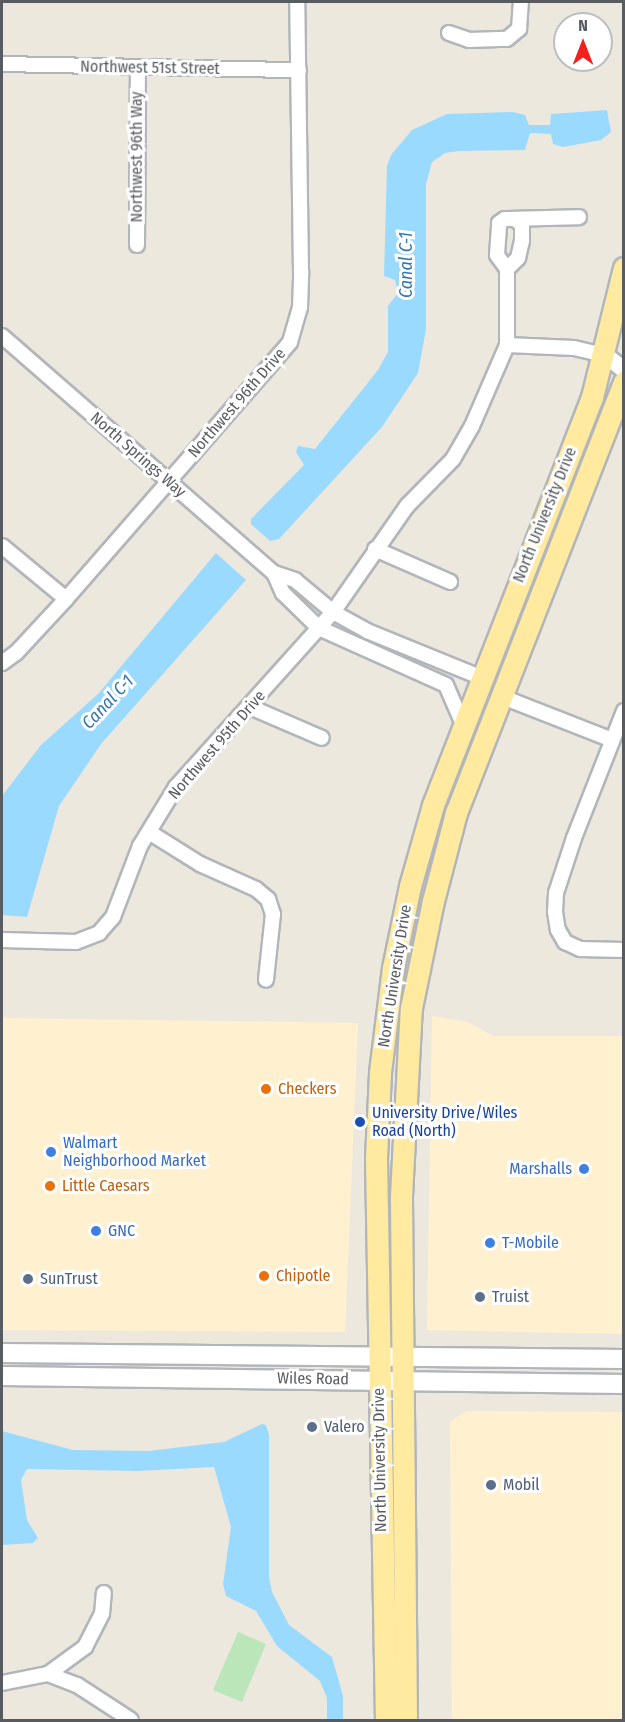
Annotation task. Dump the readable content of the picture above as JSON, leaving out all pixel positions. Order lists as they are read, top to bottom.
{
  "streets": {
    "main road": ["North University Drive", "Wiles Road"],
    "street": [
      "Northwest 51st Street",
      "Northwest 96th Way",
      "Northwest 96th Drive",
      "North Springs Way",
      "Northwest 95th Drive"
    ]
  },
  "crossings": [
    ["Northwest 51st Street", "Northwest 96th Way"],
    ["Northwest 51st Street", "Northwest 96th Drive"],
    ["Northwest 96th Drive", "North Springs Way"],
    ["North Springs Way", "North University Drive"],
    ["North Springs Way", "Northwest 95th Drive"],
    ["North University Drive", "Wiles Road"]
  ],
  "water": ["Canal C-1"],
  "places": [
    "Checkers",
    "University Drive/Wiles Road (North)",
    "Walmart Neighborhood Market",
    "Marshalls",
    "Little Caesars",
    "GNC",
    "T-Mobile",
    "Chipotle",
    "SunTrust",
    "Truist",
    "Valero",
    "Mobil"
  ],
  "north": "top"
}
